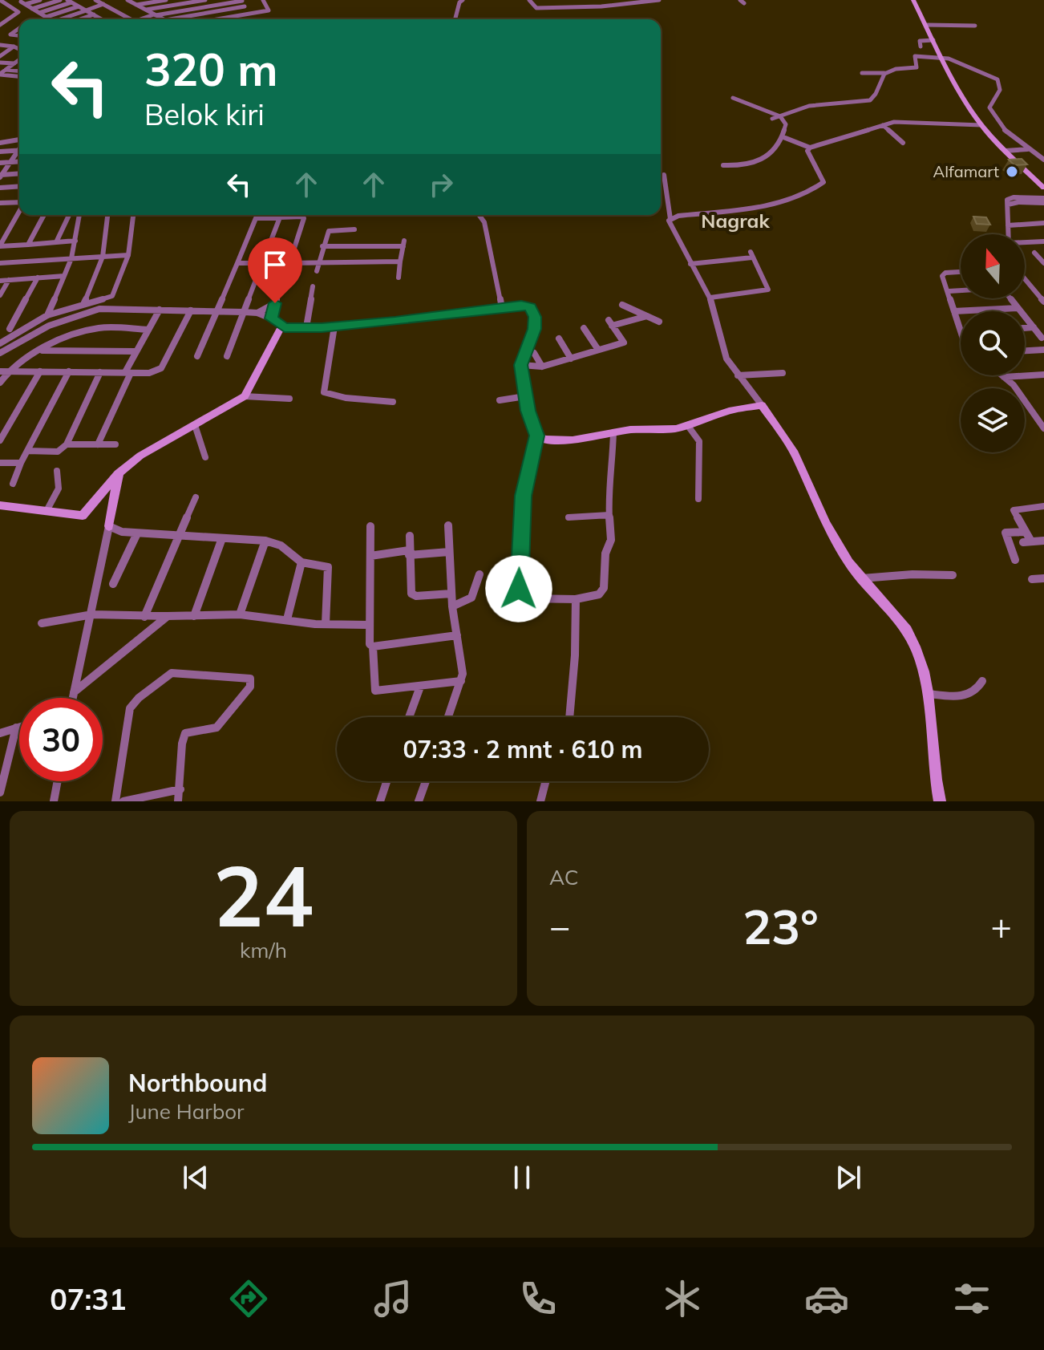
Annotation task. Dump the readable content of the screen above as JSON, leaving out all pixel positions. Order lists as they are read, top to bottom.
{
  "districts": ["Nagrak"],
  "places": ["Alfamart"],
  "north": "top",
  "page": {
    "turn": ["320 m", "Belok kiri"],
    "limit": "30",
    "trip": "07:33 · 2 mnt · 610 m",
    "tile": [
      ["24", "km/h"],
      "AC"
    ],
    "heat": ["−", "23°", "+"],
    "song": ["Northbound", "June Harbor"],
    "tabs": "07:31"
  }
}
